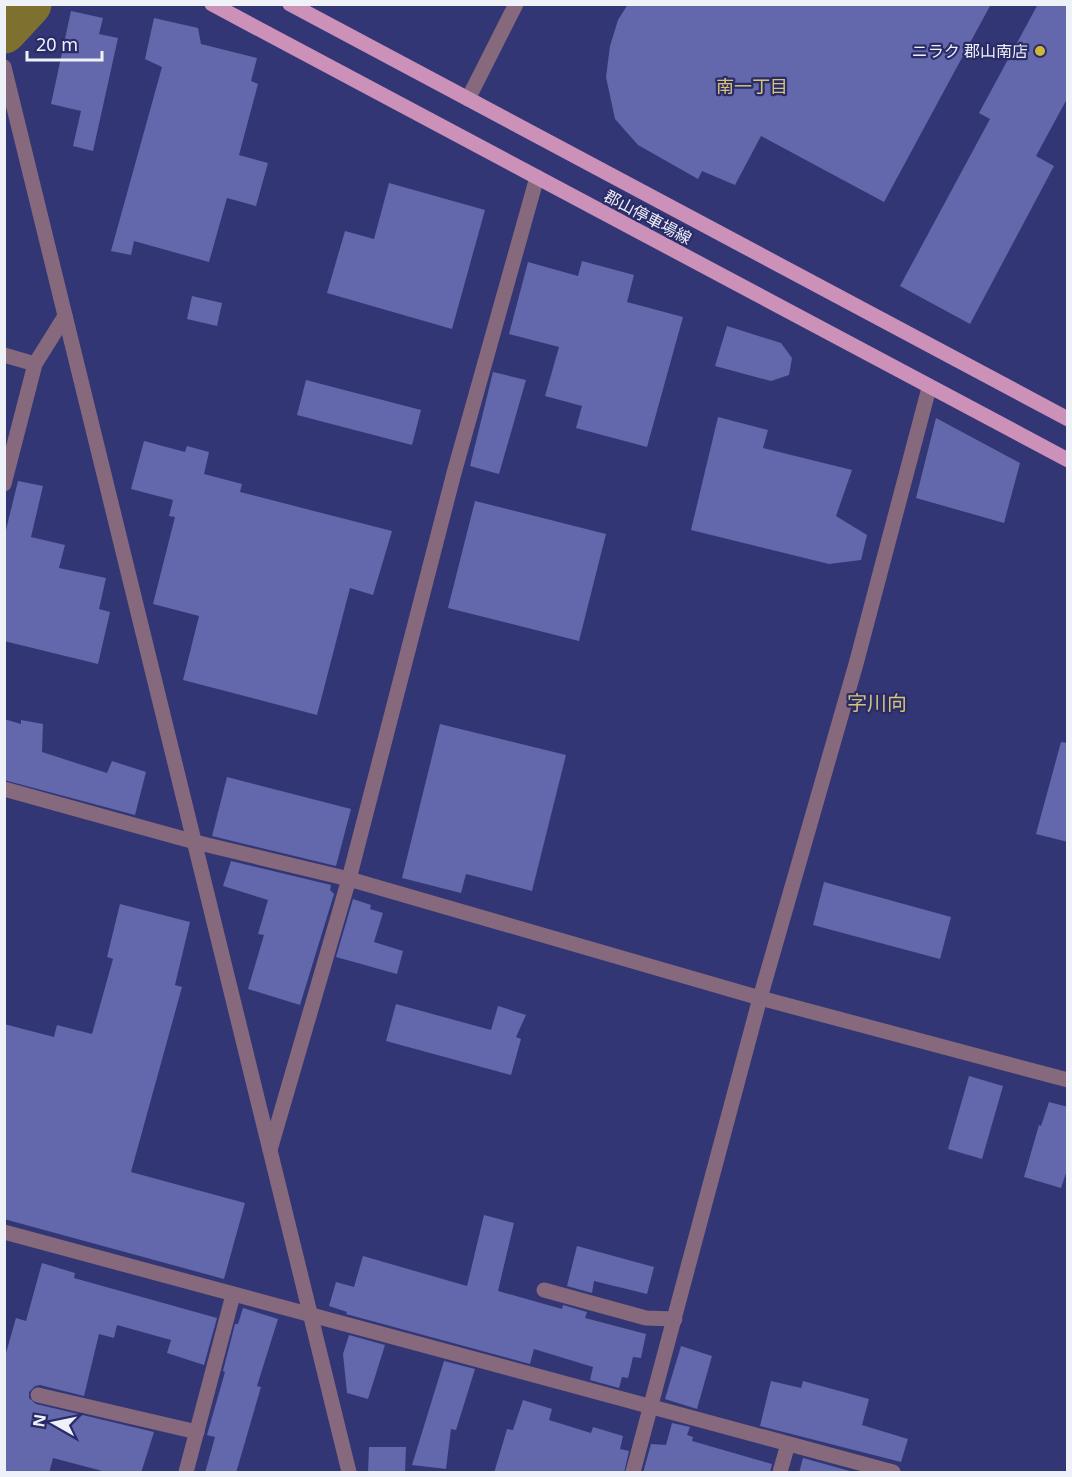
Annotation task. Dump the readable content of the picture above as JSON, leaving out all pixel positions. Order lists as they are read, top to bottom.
{
  "streets": {
    "main road": ["郡山停車場線"]
  },
  "districts": ["南一丁目", "字川向"],
  "places": ["ニラク 郡山南店"],
  "scale_bar": "20 m",
  "north": "left"
}
